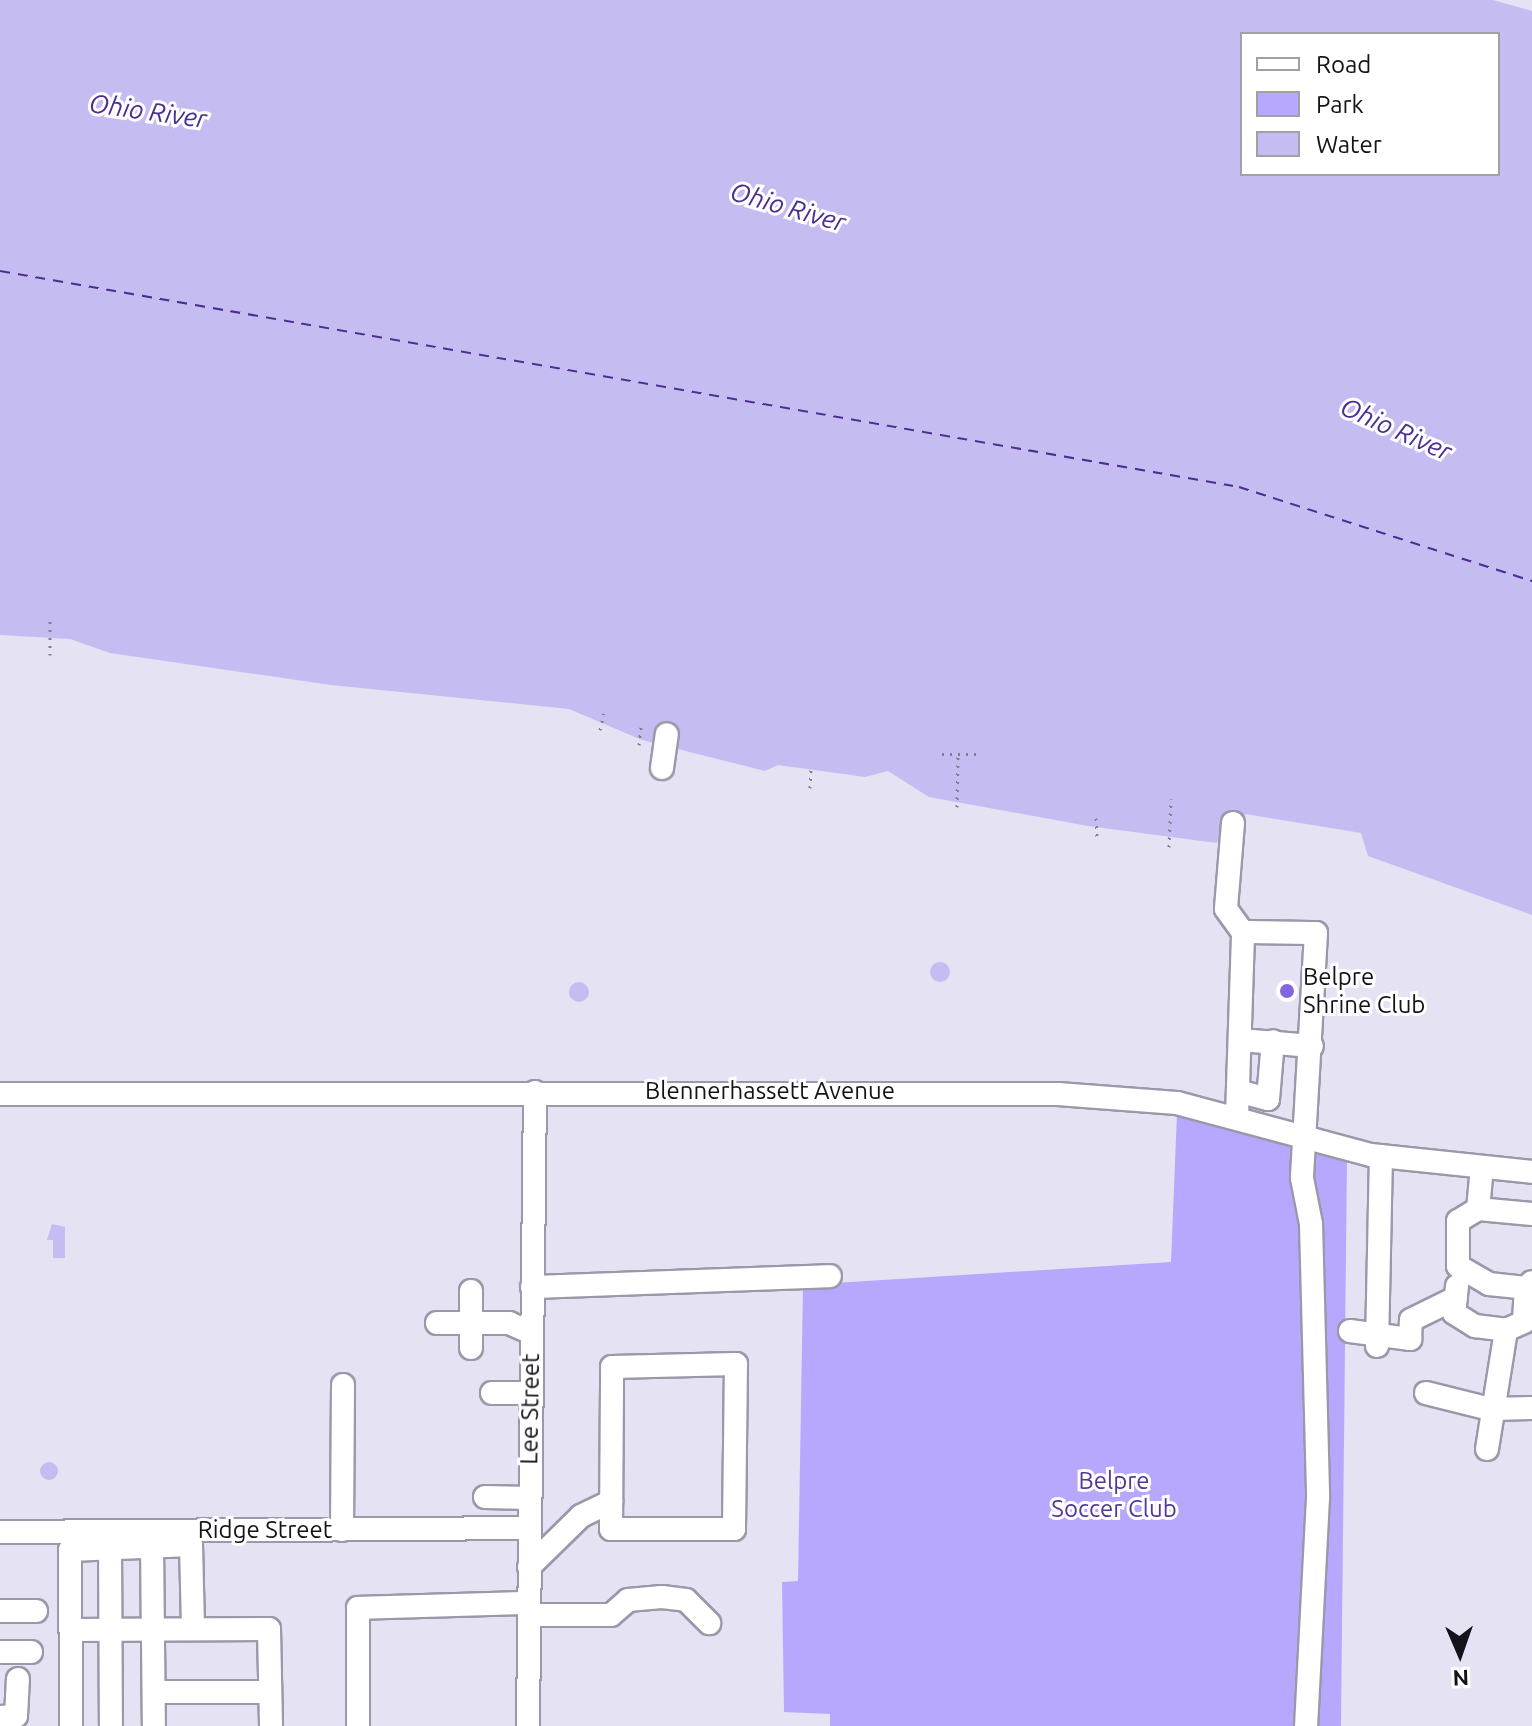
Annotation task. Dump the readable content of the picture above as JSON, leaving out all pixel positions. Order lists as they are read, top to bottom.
{
  "streets": {
    "street": ["Blennerhassett Avenue", "Lee Street", "Ridge Street"]
  },
  "crossings": [
    ["Blennerhassett Avenue", "Lee Street"],
    ["Lee Street", "Ridge Street"]
  ],
  "water": ["Ohio River"],
  "parks": ["Belpre Soccer Club"],
  "places": ["Belpre Shrine Club"],
  "legend": ["Road", "Park", "Water"],
  "north": "bottom"
}
